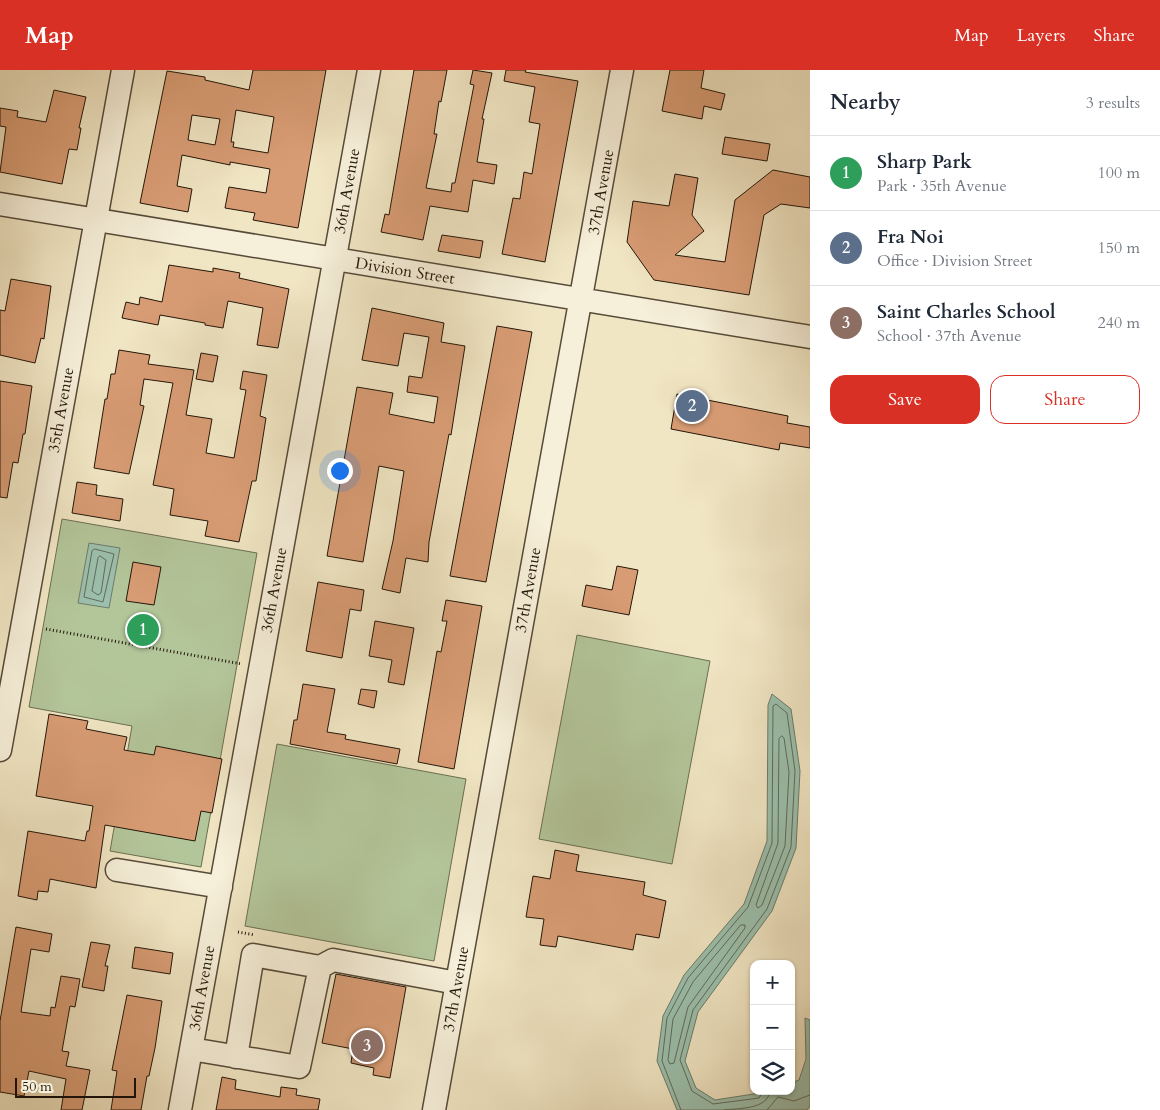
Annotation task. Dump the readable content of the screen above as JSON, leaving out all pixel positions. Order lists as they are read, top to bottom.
{
  "streets": {
    "street": [
      "36th Avenue",
      "37th Avenue",
      "Division Street",
      "35th Avenue"
    ]
  },
  "crossings": [
    ["36th Avenue", "Division Street"],
    ["37th Avenue", "Division Street"],
    ["Division Street", "35th Avenue"]
  ],
  "scale_bar": "50 m",
  "page": {
    "header": "Map",
    "nav": ["Map", "Layers", "Share"],
    "heading": ["Nearby", "3 results"],
    "list": [
      {
        "mark": "1",
        "name": "Sharp Park",
        "note": "Park · 35th Avenue",
        "value": "100 m"
      },
      {
        "mark": "2",
        "name": "Fra Noi",
        "note": "Office · Division Street",
        "value": "150 m"
      },
      {
        "mark": "3",
        "name": "Saint Charles School",
        "note": "School · 37th Avenue",
        "value": "240 m"
      }
    ],
    "buttons": ["Save", "Share"],
    "pins": ["2", "1", "3"],
    "map_buttons": ["+", "−"],
    "scale": "50 m"
  }
}
